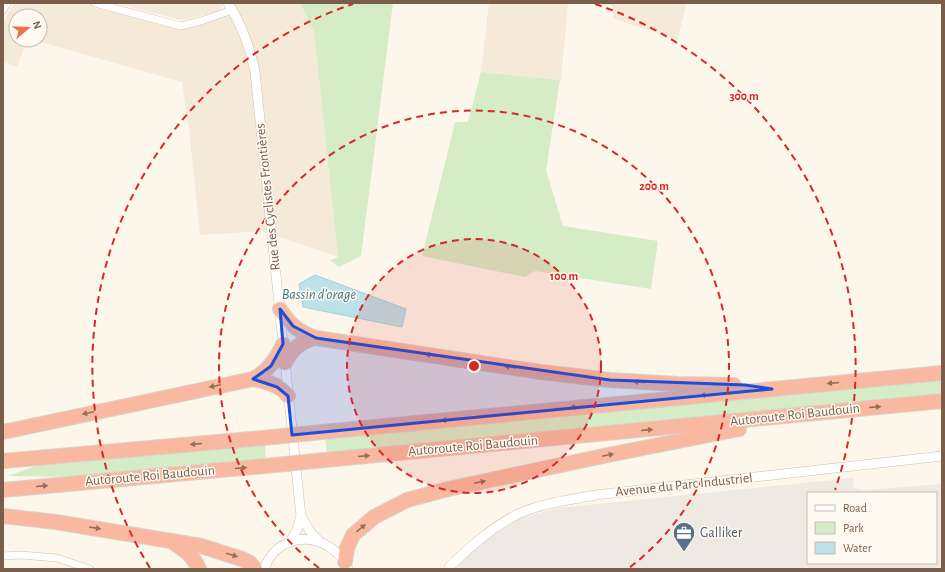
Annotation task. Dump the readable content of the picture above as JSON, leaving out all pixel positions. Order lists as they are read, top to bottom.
{
  "streets": {
    "highway": ["Autoroute Roi Baudouin"],
    "street": ["Rue des Cyclistes Frontières", "Avenue du Parc Industriel"]
  },
  "water": ["Bassin d'orage"],
  "places": {
    "office": ["Galliker"]
  },
  "legend": ["Road", "Park", "Water"],
  "north": "right",
  "rings": ["300 m", "200 m", "100 m"]
}
